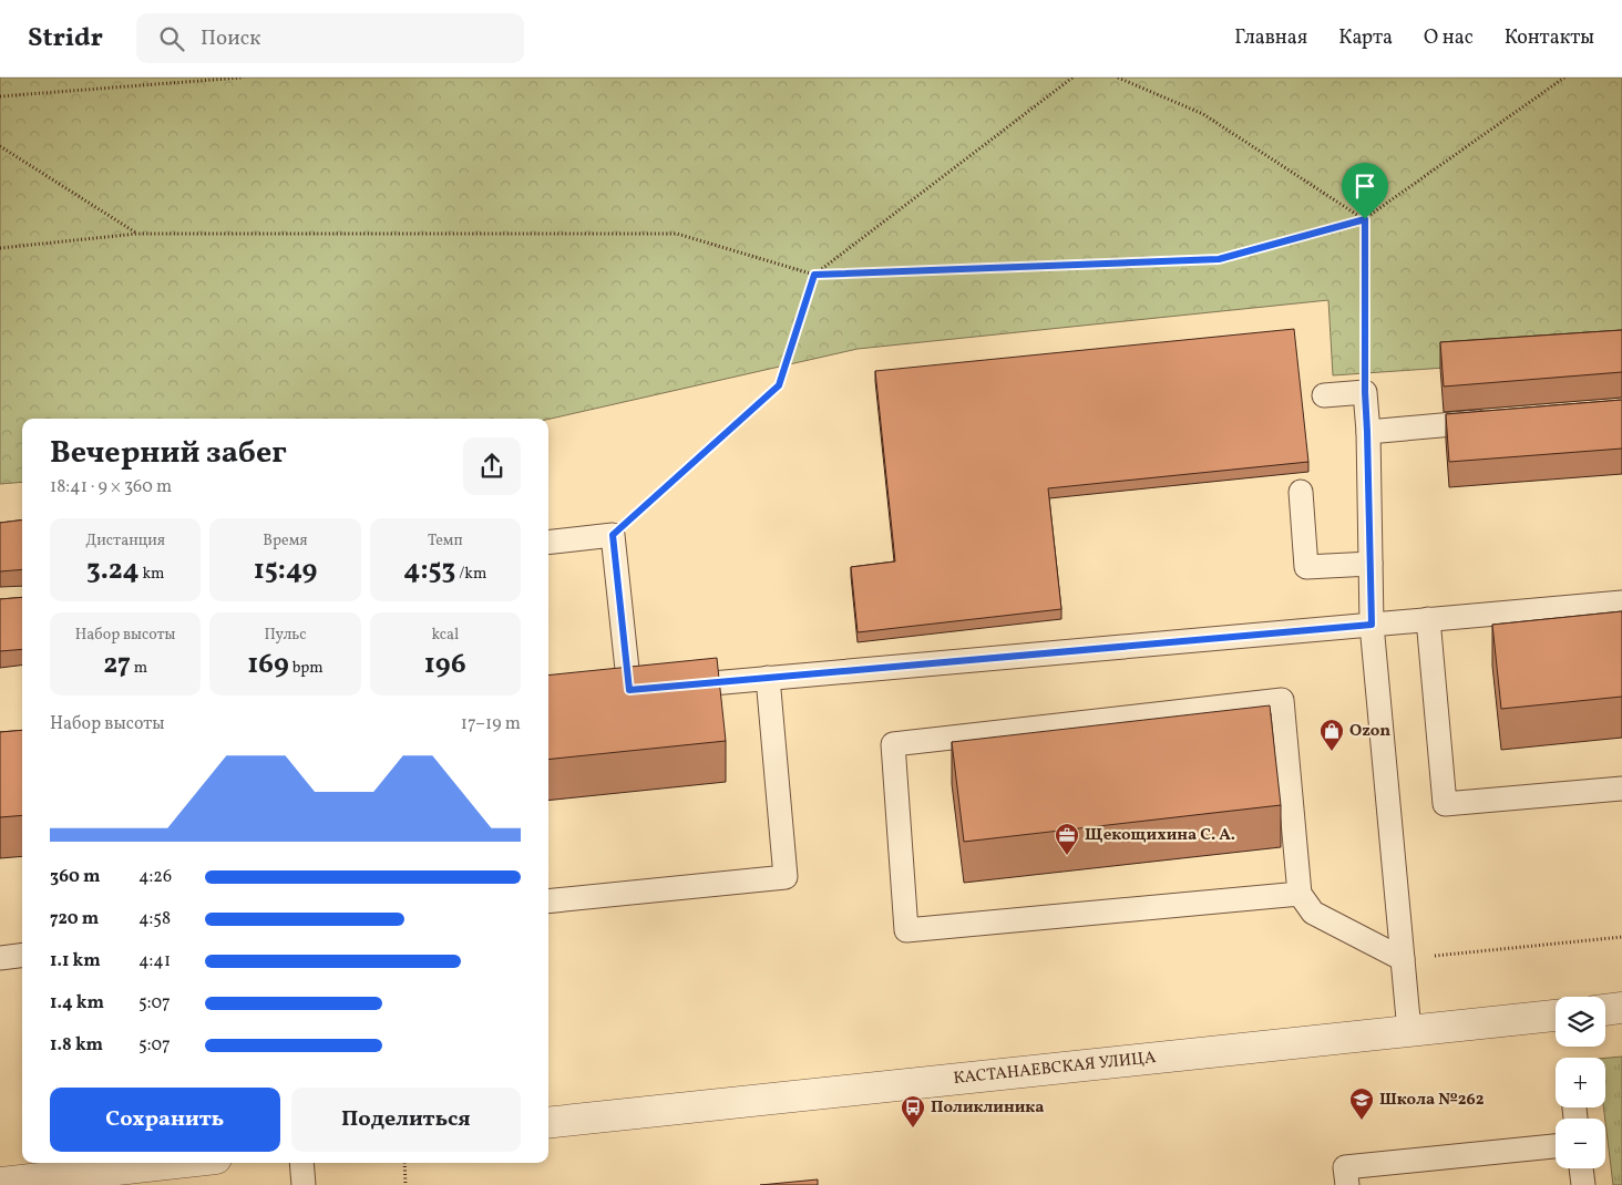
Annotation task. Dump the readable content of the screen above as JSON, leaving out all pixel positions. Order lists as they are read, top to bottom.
{
  "streets": {
    "street": ["КАСТАНАЕВСКАЯ УЛИЦА"]
  },
  "places": {
    "shop": ["Ozon"],
    "office": ["Щекощихина С. А."],
    "school or university": ["Школа №262"],
    "bus stop": ["Поликлиника"]
  },
  "page": {
    "header": "Stridr",
    "search": "Поиск",
    "nav": [
      "Главная",
      "Карта",
      "О нас",
      "Контакты"
    ],
    "heading": ["Вечерний забег", "18:41 · 9 × 360 m"],
    "stats": [
      ["Дистанция", "3.24 km"],
      ["Время", "15:49"],
      ["Темп", "4:53 /km"],
      ["Набор высоты", "27 m"],
      ["Пульс", "169 bpm"],
      ["kcal", "196"]
    ],
    "chart": ["Набор высоты", "17–19 m"],
    "list": [
      {
        "name": "360 m",
        "note": "4:26"
      },
      {
        "name": "720 m",
        "note": "4:58"
      },
      {
        "name": "1.1 km",
        "note": "4:41"
      },
      {
        "name": "1.4 km",
        "note": "5:07"
      },
      {
        "name": "1.8 km",
        "note": "5:07"
      }
    ],
    "map_buttons": ["+", "−"],
    "buttons": ["Сохранить", "Поделиться"]
  }
}
